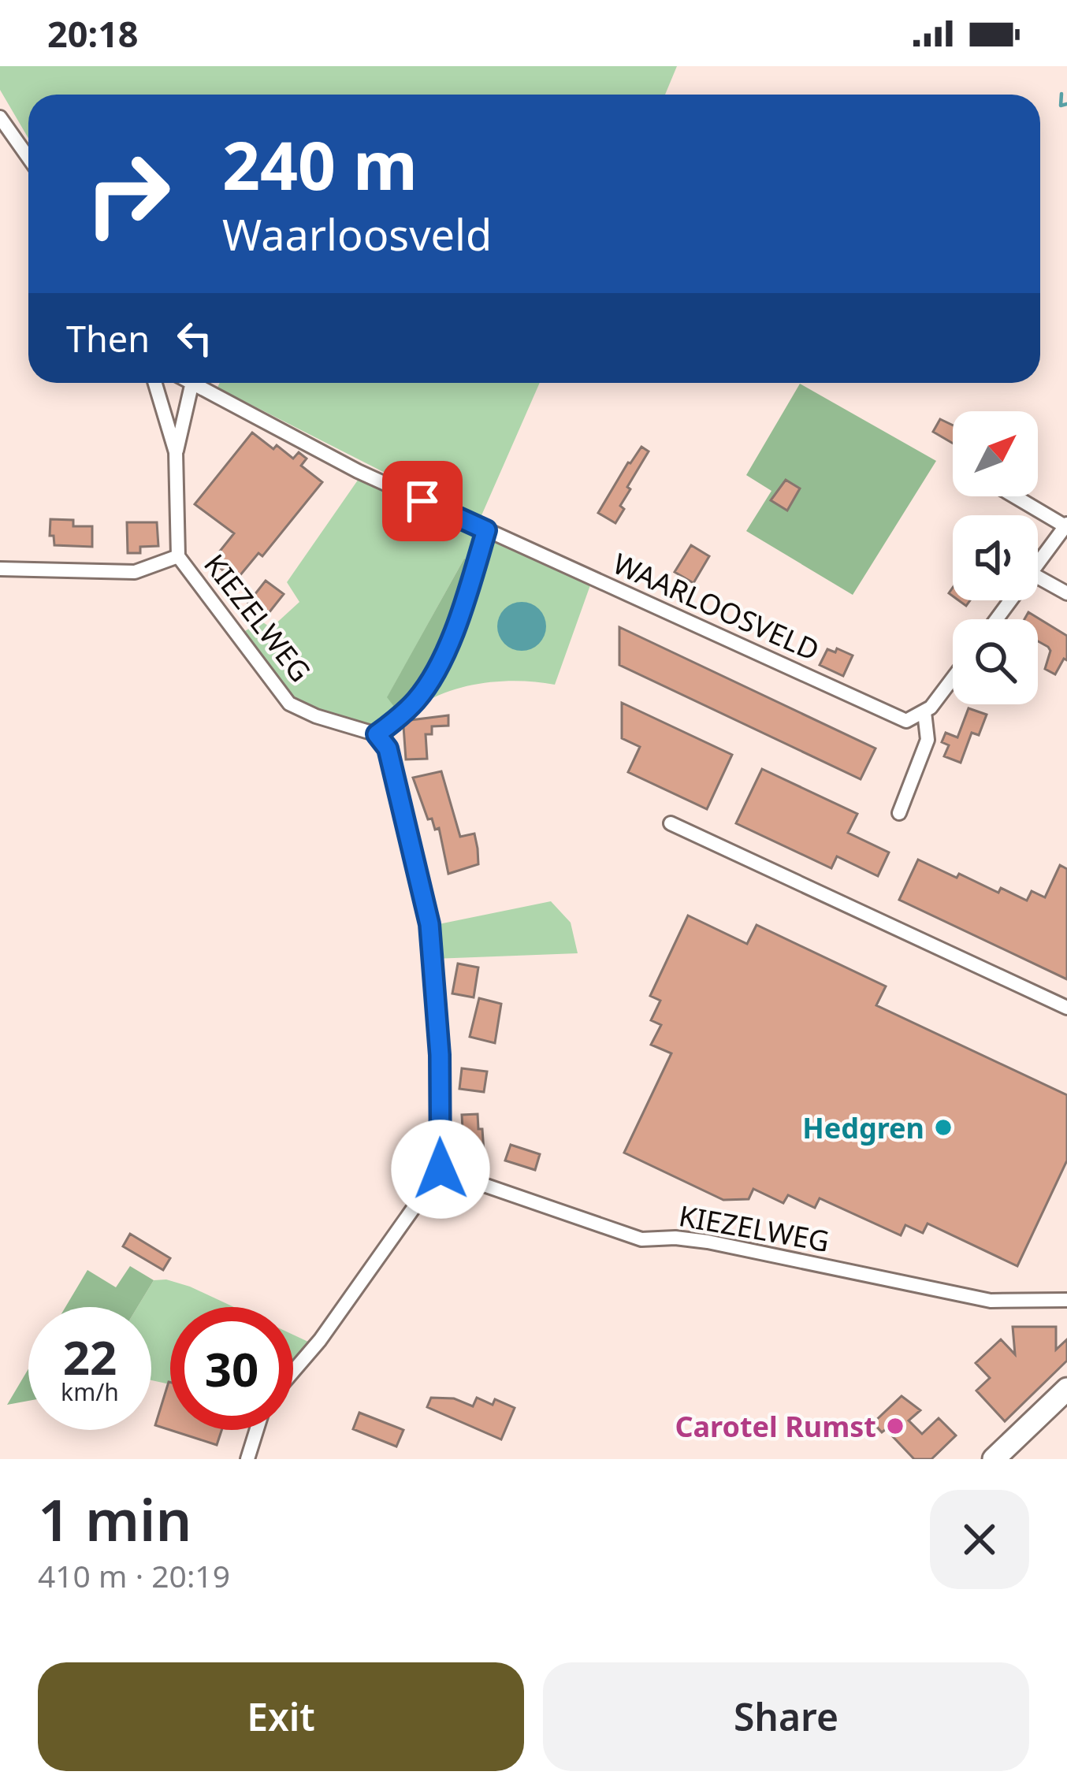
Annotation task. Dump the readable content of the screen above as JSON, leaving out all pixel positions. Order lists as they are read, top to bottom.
{
  "streets": {
    "street": ["WAARLOOSVELD", "KIEZELWEG"]
  },
  "places": ["Hedgren", "Carotel Rumst"],
  "north": "top right",
  "page": {
    "status": "20:18",
    "turn": ["240 m", "Waarloosveld"],
    "then": "Then",
    "speed": "22 km/h",
    "limit": "30",
    "heading": ["1 min", "410 m · 20:19"],
    "buttons": ["Exit", "Share"]
  }
}
